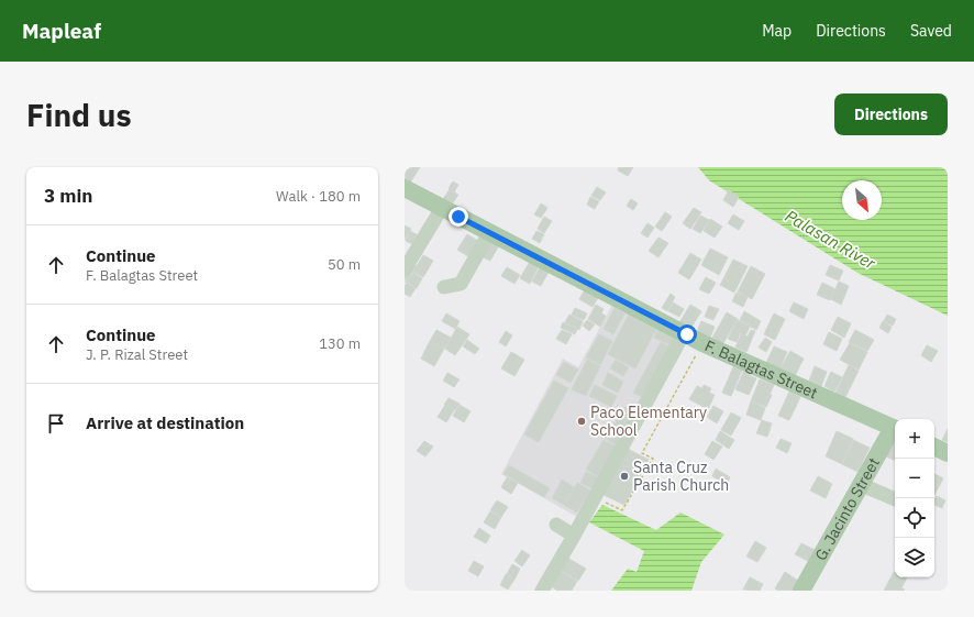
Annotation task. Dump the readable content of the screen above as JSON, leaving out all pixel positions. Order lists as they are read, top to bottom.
{
  "streets": {
    "main road": ["F. Balagtas Street", "G. Jacinto Street"]
  },
  "water": ["Palasan River"],
  "places": ["Paco Elementary School", "Santa Cruz Parish Church"],
  "north": "bottom right",
  "page": {
    "header": "Mapleaf",
    "nav": ["Map", "Directions", "Saved"],
    "buttons": "Directions",
    "title": "Find us",
    "heading": ["3 min", "Walk · 180 m"],
    "list": [
      ["Continue", "F. Balagtas Street", "50 m"],
      ["Continue", "J. P. Rizal Street", "130 m"],
      "Arrive at destination"
    ],
    "map_buttons": ["+", "−"]
  }
}
